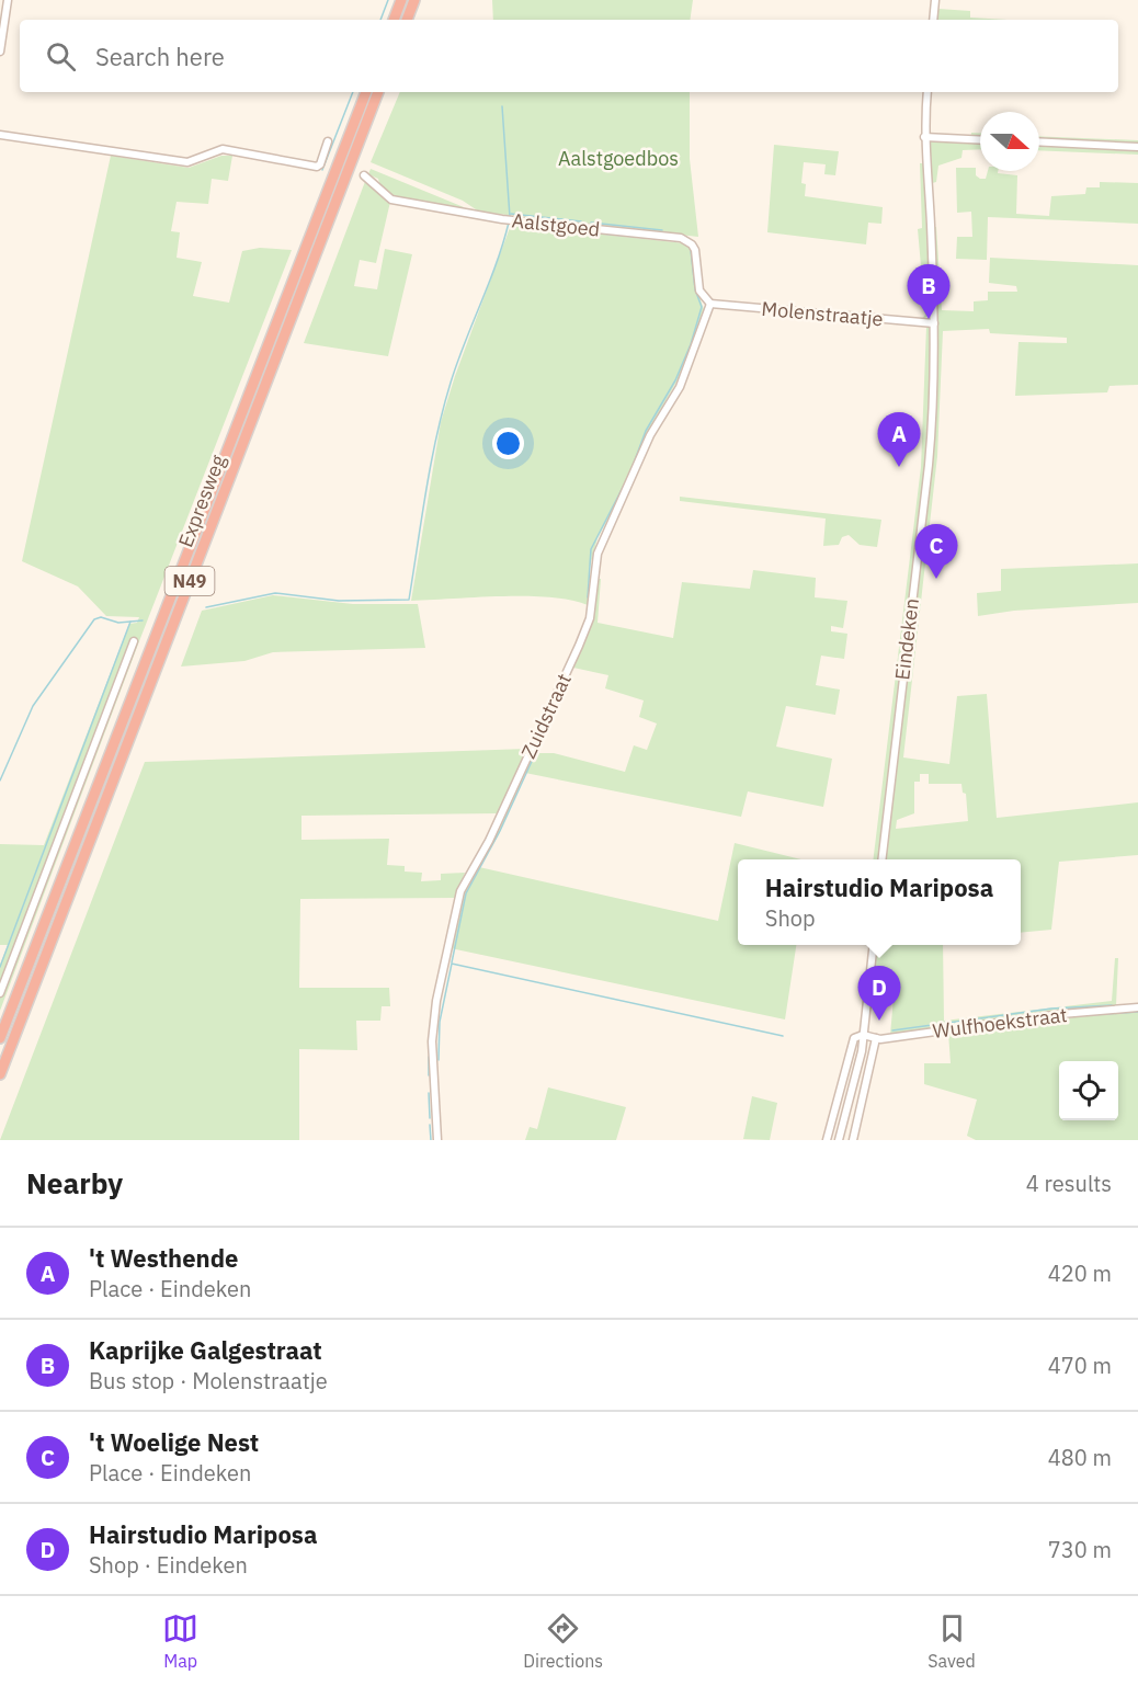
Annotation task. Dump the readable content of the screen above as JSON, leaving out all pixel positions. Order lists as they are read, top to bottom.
{
  "streets": {
    "highway": ["Expresweg", "N49"],
    "street": [
      "Aalstgoed",
      "Molenstraatje",
      "Eindeken",
      "Zuidstraat",
      "Wulfhoekstraat"
    ]
  },
  "crossings": [
    ["Aalstgoed", "Molenstraatje"],
    ["Aalstgoed", "Zuidstraat"],
    ["Molenstraatje", "Eindeken"],
    ["Molenstraatje", "Zuidstraat"]
  ],
  "parks": ["Aalstgoedbos"],
  "north": "right",
  "page": {
    "search": "Search here",
    "pins": [
      "B",
      "A",
      "C",
      "D"
    ],
    "popup": ["Hairstudio Mariposa", "Shop"],
    "heading": ["Nearby", "4 results"],
    "list": [
      {
        "mark": "A",
        "name": "'t Westhende",
        "note": "Place · Eindeken",
        "value": "420 m"
      },
      {
        "mark": "B",
        "name": "Kaprijke Galgestraat",
        "note": "Bus stop · Molenstraatje",
        "value": "470 m"
      },
      {
        "mark": "C",
        "name": "'t Woelige Nest",
        "note": "Place · Eindeken",
        "value": "480 m"
      },
      {
        "mark": "D",
        "name": "Hairstudio Mariposa",
        "note": "Shop · Eindeken",
        "value": "730 m"
      }
    ],
    "nav": ["Map", "Directions", "Saved"]
  }
}
